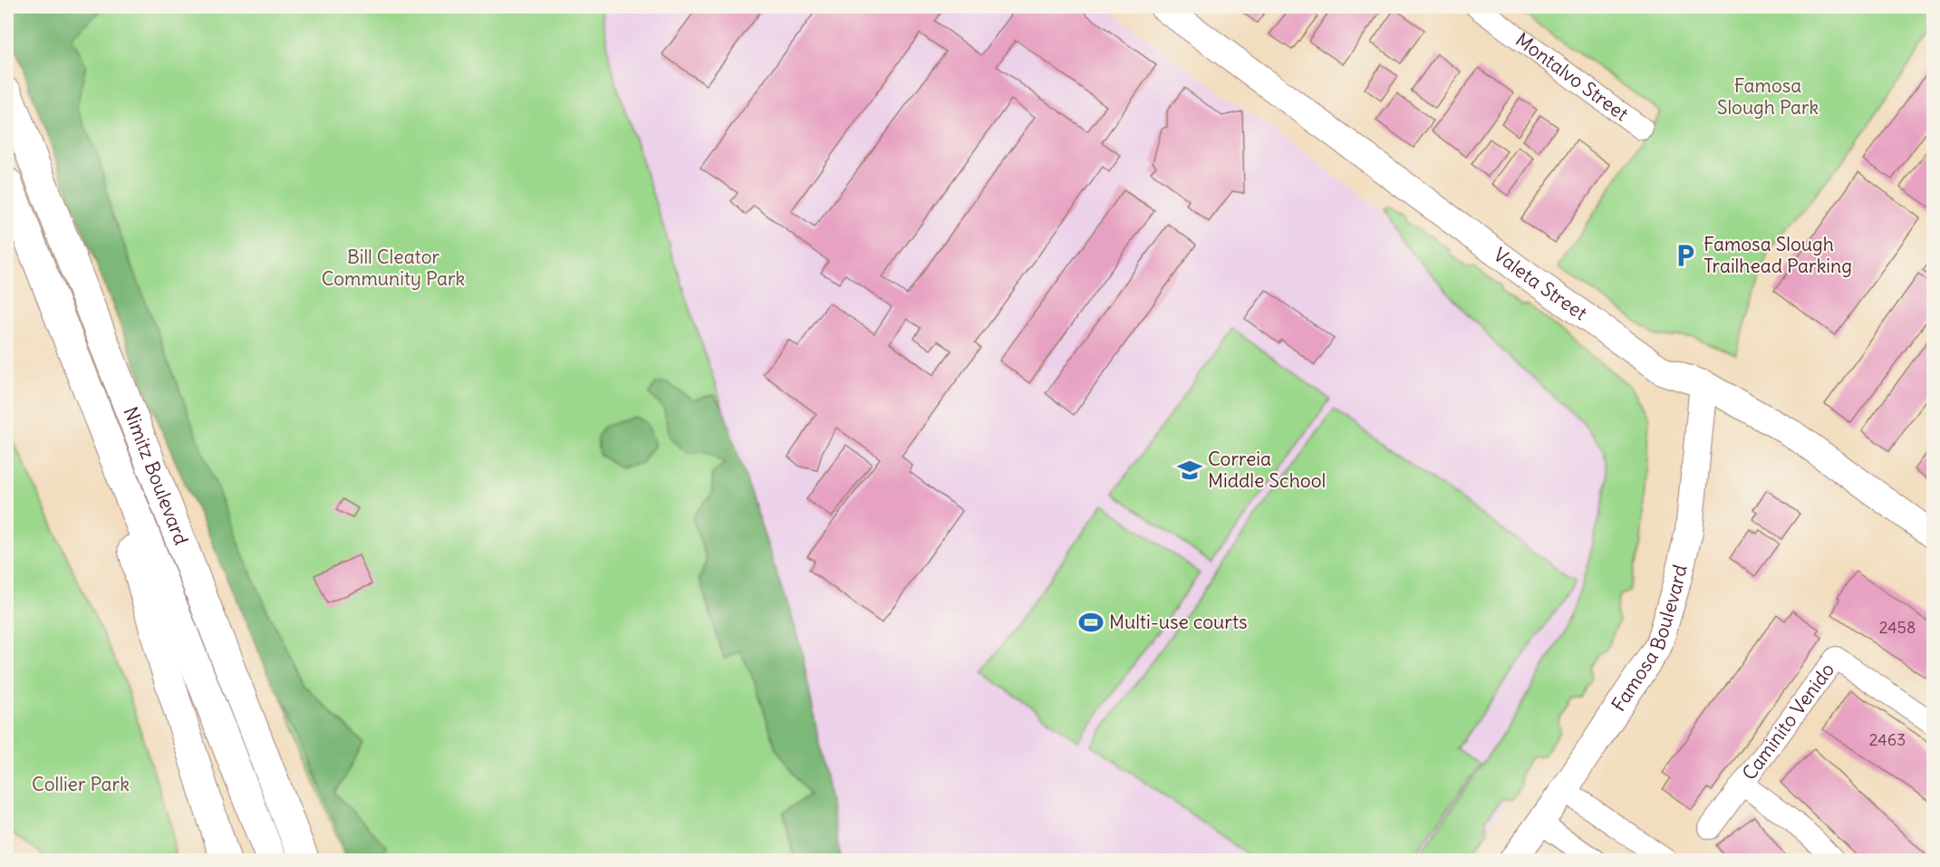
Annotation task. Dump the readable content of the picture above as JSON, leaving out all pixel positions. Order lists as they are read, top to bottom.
{
  "streets": {
    "main road": ["Nimitz Boulevard"],
    "street": [
      "Montalvo Street",
      "Valeta Street",
      "Famosa Boulevard",
      "Caminito Venido"
    ]
  },
  "crossings": [
    ["Valeta Street", "Famosa Boulevard"]
  ],
  "parks": ["Famosa Slough Park", "Bill Cleator Community Park", "Collier Park"],
  "places": {
    "parking": ["Famosa Slough Trailhead Parking"],
    "school or university": ["Correia Middle School"],
    "sports": ["Multi-use courts"]
  },
  "house_numbers": ["2458", "2463"]
}
